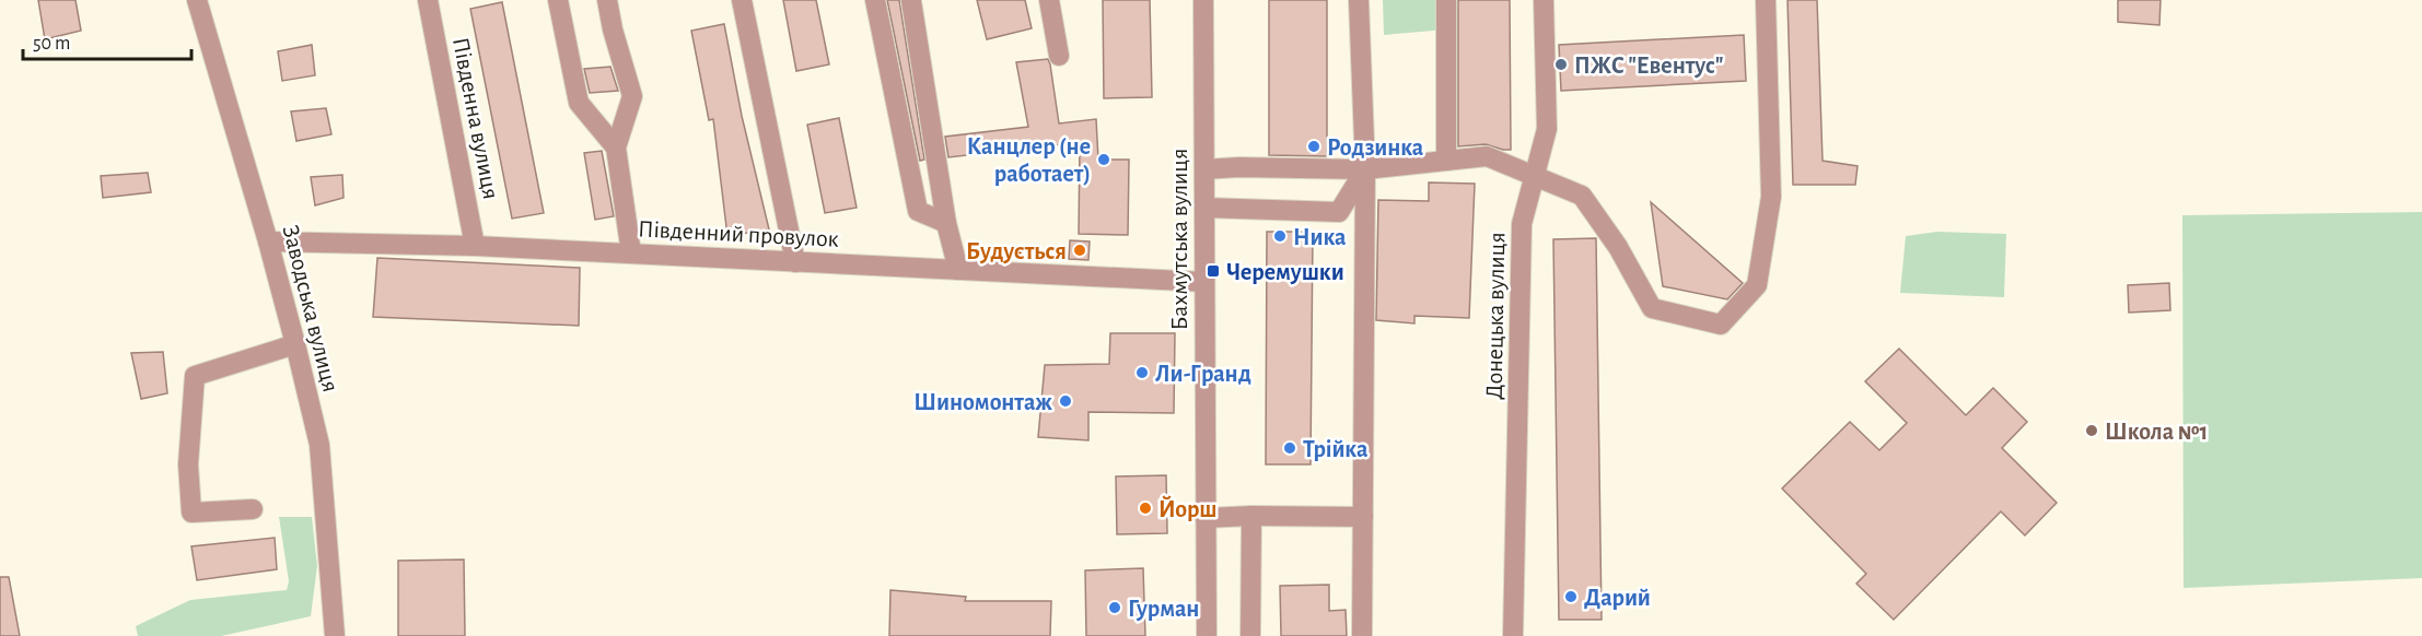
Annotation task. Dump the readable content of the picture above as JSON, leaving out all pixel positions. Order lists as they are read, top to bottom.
{
  "streets": {
    "street": [
      "Південна вулиця",
      "Південний провулок",
      "Бахмутська вулиця",
      "Заводська вулиця",
      "Донецька вулиця"
    ]
  },
  "crossings": [
    ["Південна вулиця", "Південний провулок"],
    ["Південний провулок", "Бахмутська вулиця"],
    ["Південний провулок", "Заводська вулиця"]
  ],
  "places": {
    "other": [
      "ПЖС \"Евентус\"",
      "Родзинка",
      "Канцлер (не работает)",
      "Ника",
      "Будується",
      "Ли-Гранд",
      "Шиномонтаж",
      "Школа №1",
      "Трійка",
      "Йорш",
      "Дарий",
      "Гурман"
    ],
    "transit": ["Черемушки"]
  },
  "scale_bar": "50 m"
}
